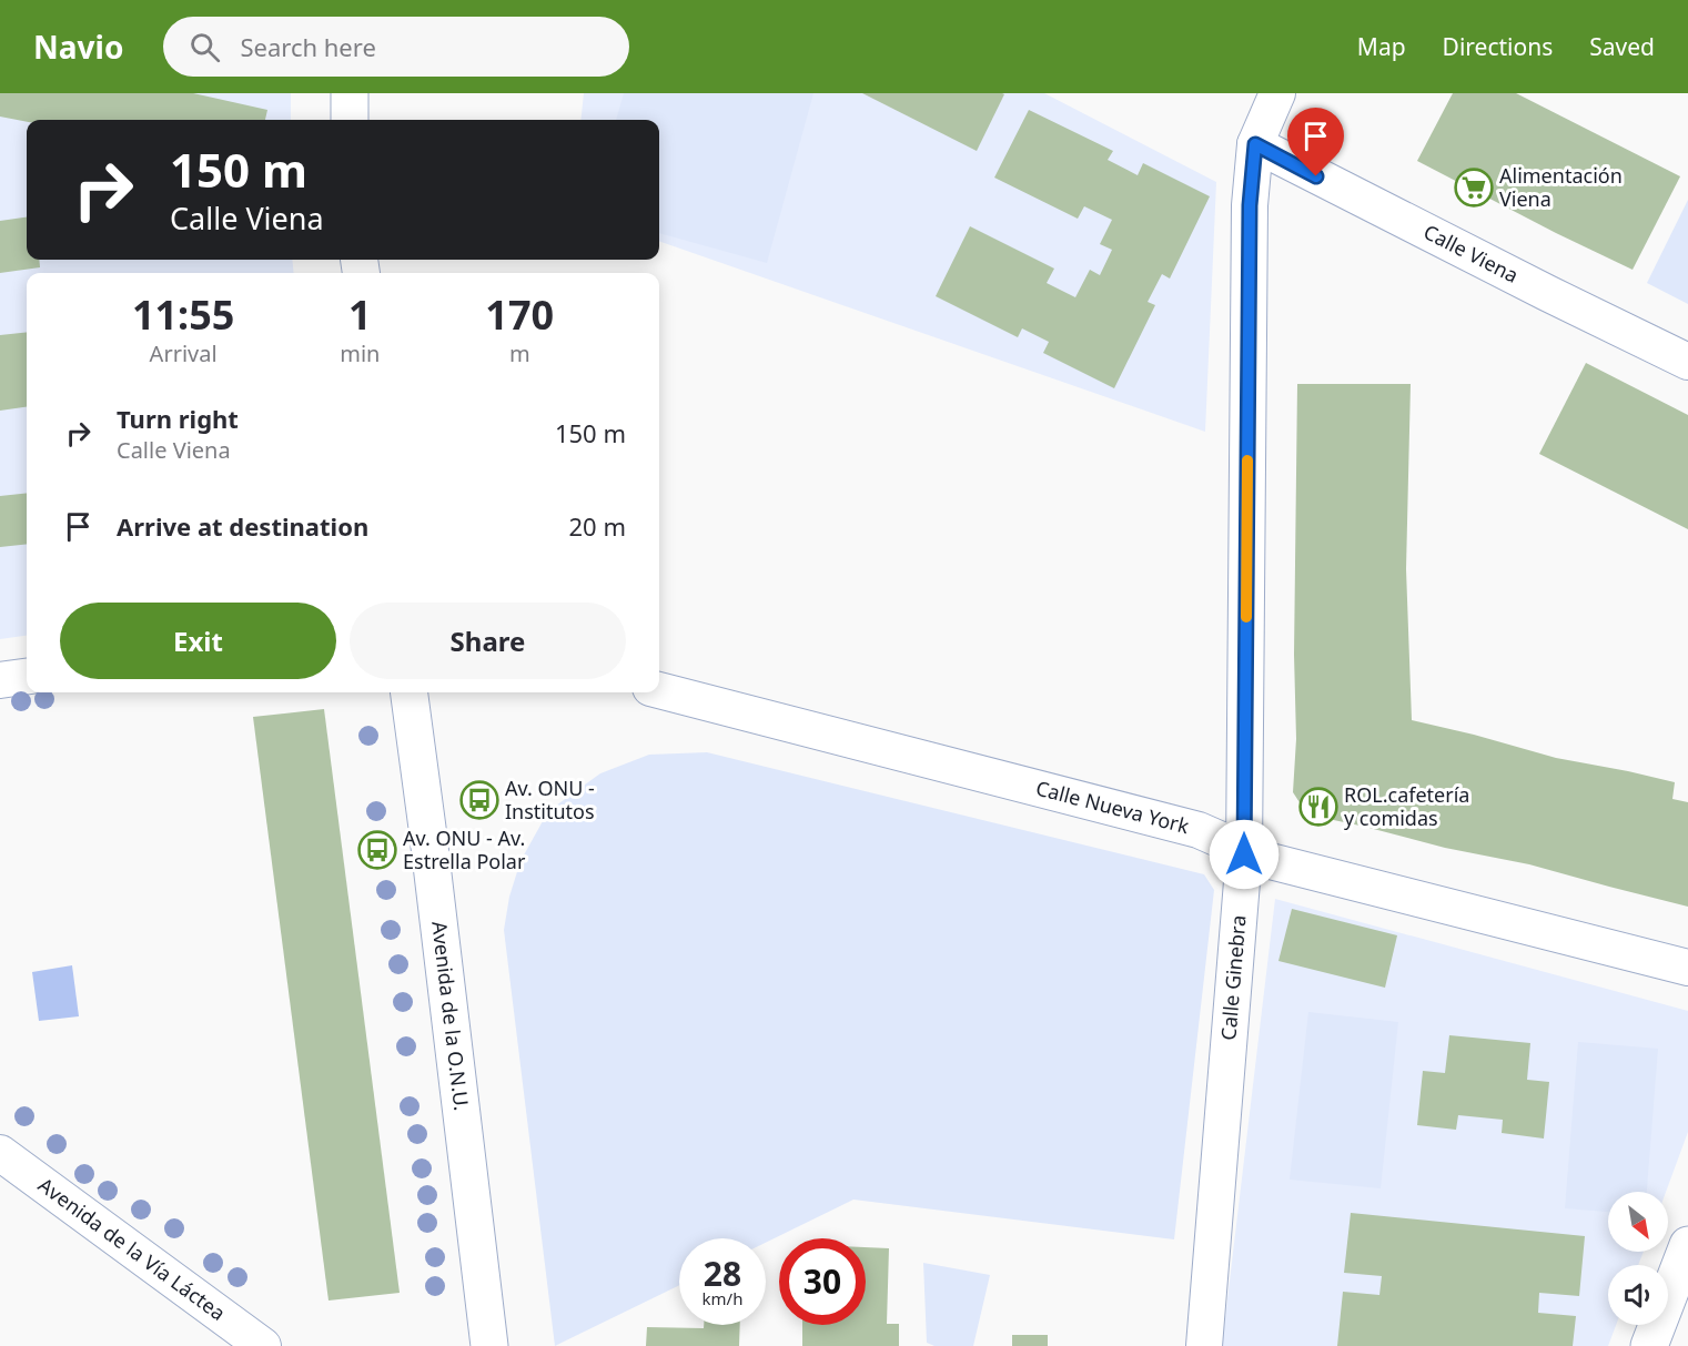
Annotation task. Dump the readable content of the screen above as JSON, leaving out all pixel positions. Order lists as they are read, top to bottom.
{
  "streets": {
    "street": [
      "Calle Viena",
      "Calle Nueva York",
      "Calle Ginebra",
      "Avenida de la O.N.U.",
      "Avenida de la Vía Láctea"
    ]
  },
  "crossings": [
    ["Calle Viena", "Calle Ginebra"],
    ["Calle Nueva York", "Calle Ginebra"]
  ],
  "places": {
    "supermarket": ["Alimentación Viena"],
    "bus stop": ["Av. ONU - Institutos", "Av. ONU - Av. Estrella Polar"],
    "restaurant": ["ROL.cafetería y comidas"]
  },
  "north": "bottom right",
  "page": {
    "header": "Navio",
    "search": "Search here",
    "nav": ["Map", "Directions", "Saved"],
    "turn": ["150 m", "Calle Viena"],
    "eta": [
      "11:55",
      "Arrival",
      "1",
      "min",
      "170",
      "m"
    ],
    "list": [
      {
        "name": "Turn right",
        "note": "Calle Viena",
        "value": "150 m"
      },
      {
        "name": "Arrive at destination",
        "value": "20 m"
      }
    ],
    "buttons": ["Exit", "Share"],
    "speed": "28 km/h",
    "limit": "30"
  }
}
